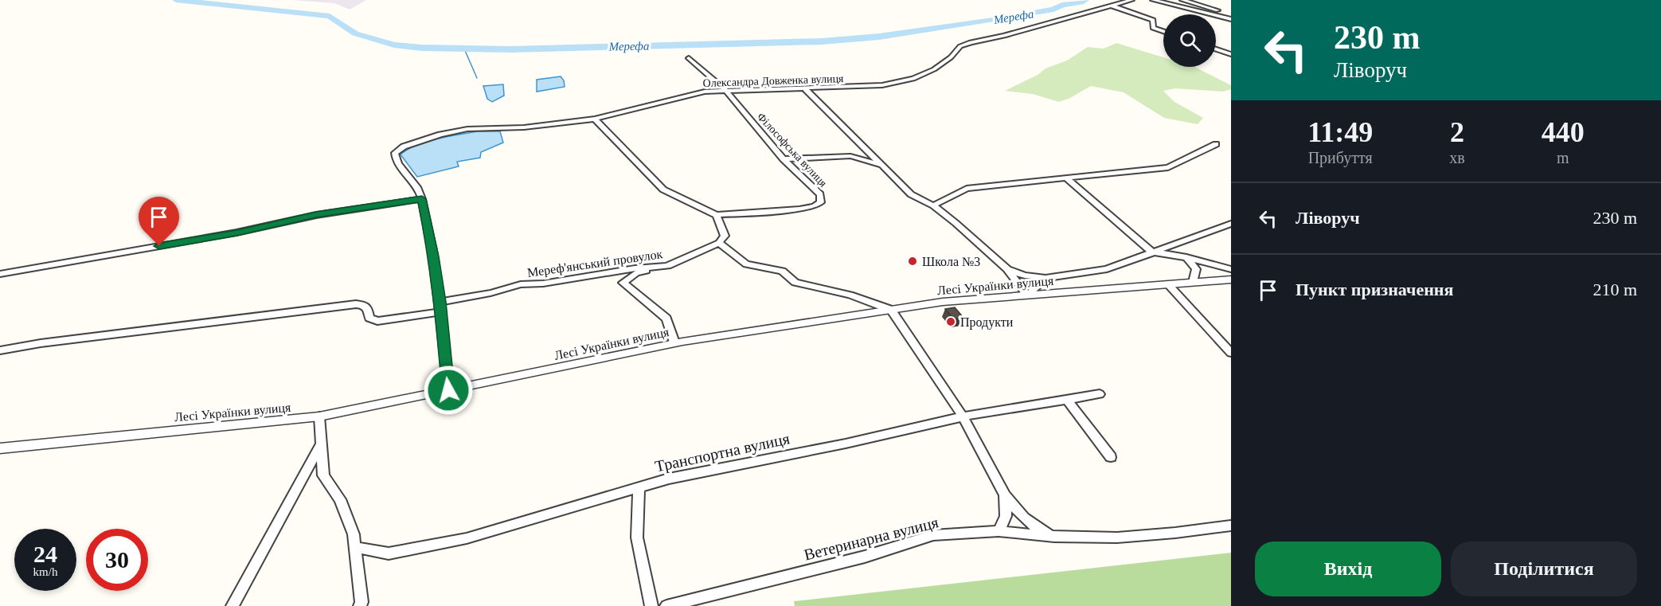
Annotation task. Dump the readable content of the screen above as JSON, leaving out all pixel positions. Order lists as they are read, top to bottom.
{
  "streets": {
    "street": [
      "Олександра Довженка вулиця",
      "Філософська вулиця",
      "Мереф'янський провулок",
      "Лесі Українки вулиця",
      "Транспортна вулиця",
      "Ветеринарна вулиця"
    ]
  },
  "crossings": [
    ["Олександра Довженка вулиця", "Філософська вулиця"]
  ],
  "water": ["Мерефа"],
  "places": ["Школа №3", "Продукти"],
  "page": {
    "turn": ["230 m", "Ліворуч"],
    "eta": [
      "11:49",
      "Прибуття",
      "2",
      "хв",
      "440",
      "m"
    ],
    "list": [
      {
        "name": "Ліворуч",
        "value": "230 m"
      },
      {
        "name": "Пункт призначення",
        "value": "210 m"
      }
    ],
    "speed": "24 km/h",
    "limit": "30",
    "buttons": ["Вихід", "Поділитися"]
  }
}
